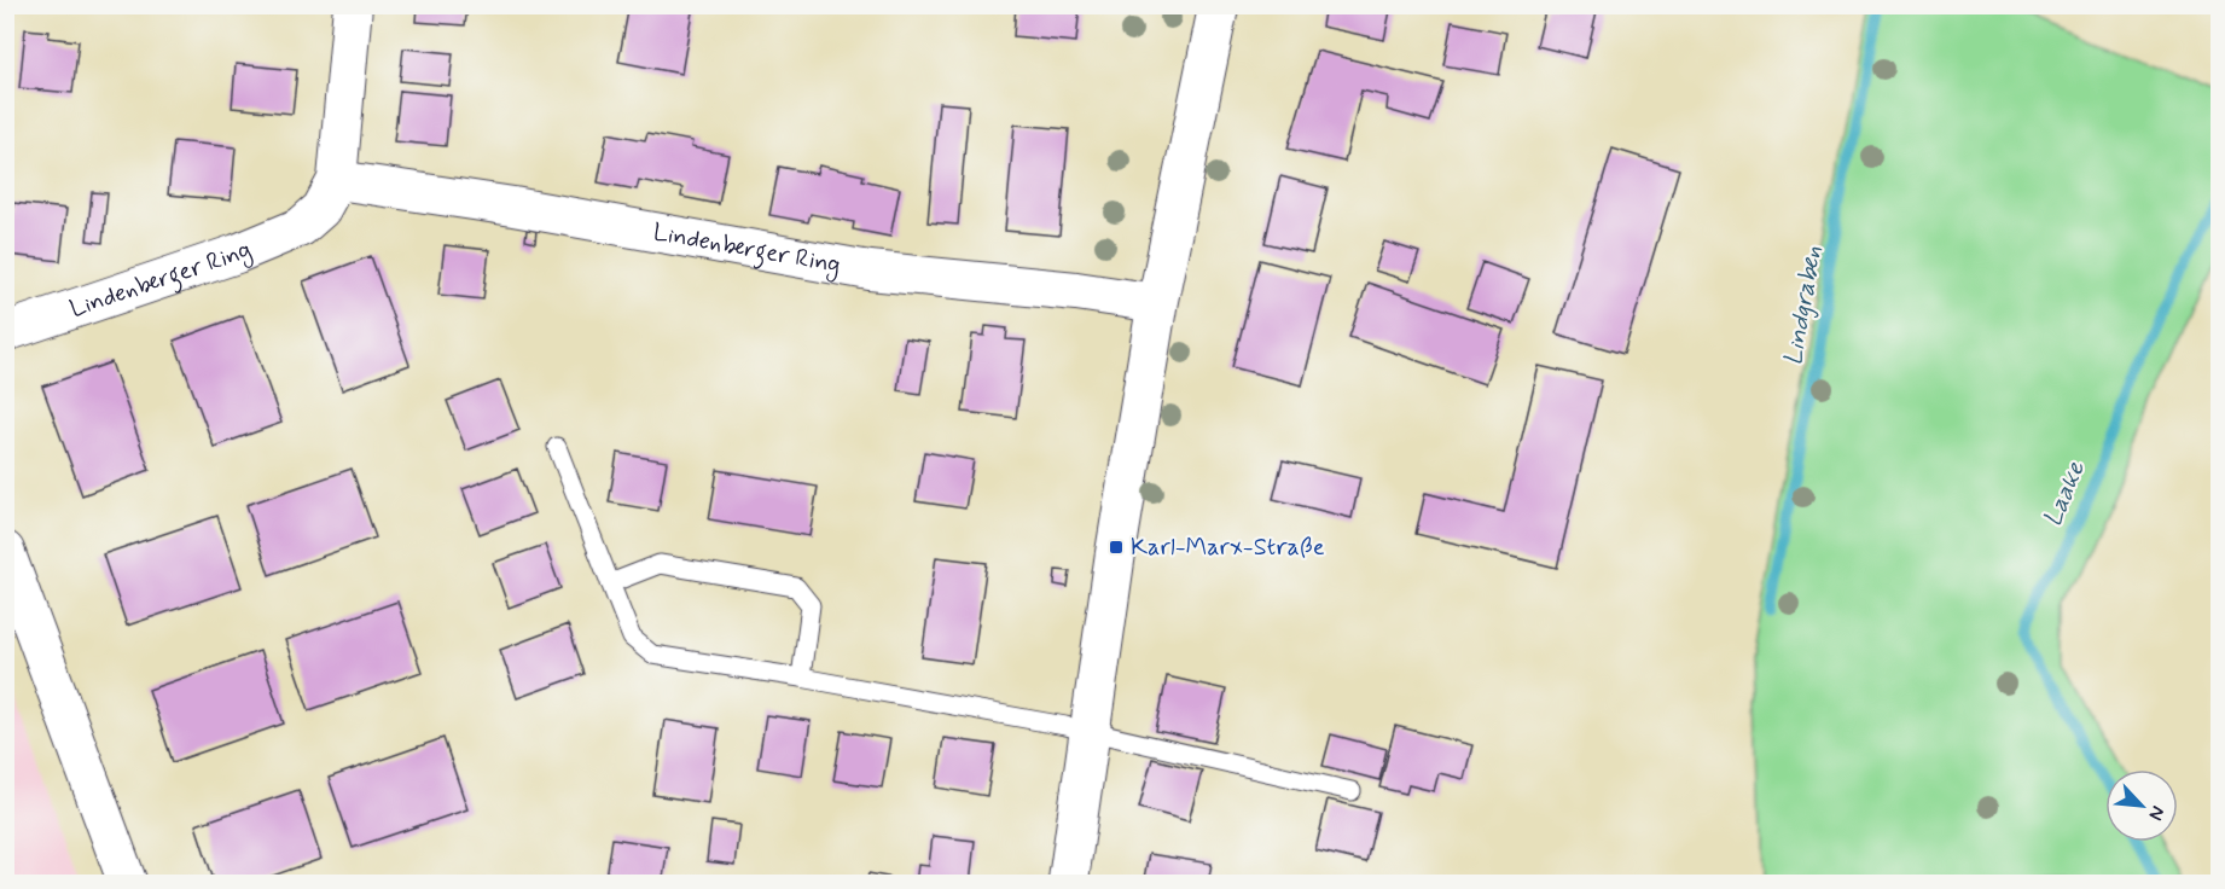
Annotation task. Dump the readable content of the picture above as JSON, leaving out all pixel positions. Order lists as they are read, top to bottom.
{
  "streets": {
    "street": ["Lindenberger Ring"]
  },
  "water": ["Lindgraben", "Laake"],
  "places": {
    "transit": ["Karl-Marx-Straße"]
  },
  "north": "bottom right"
}
